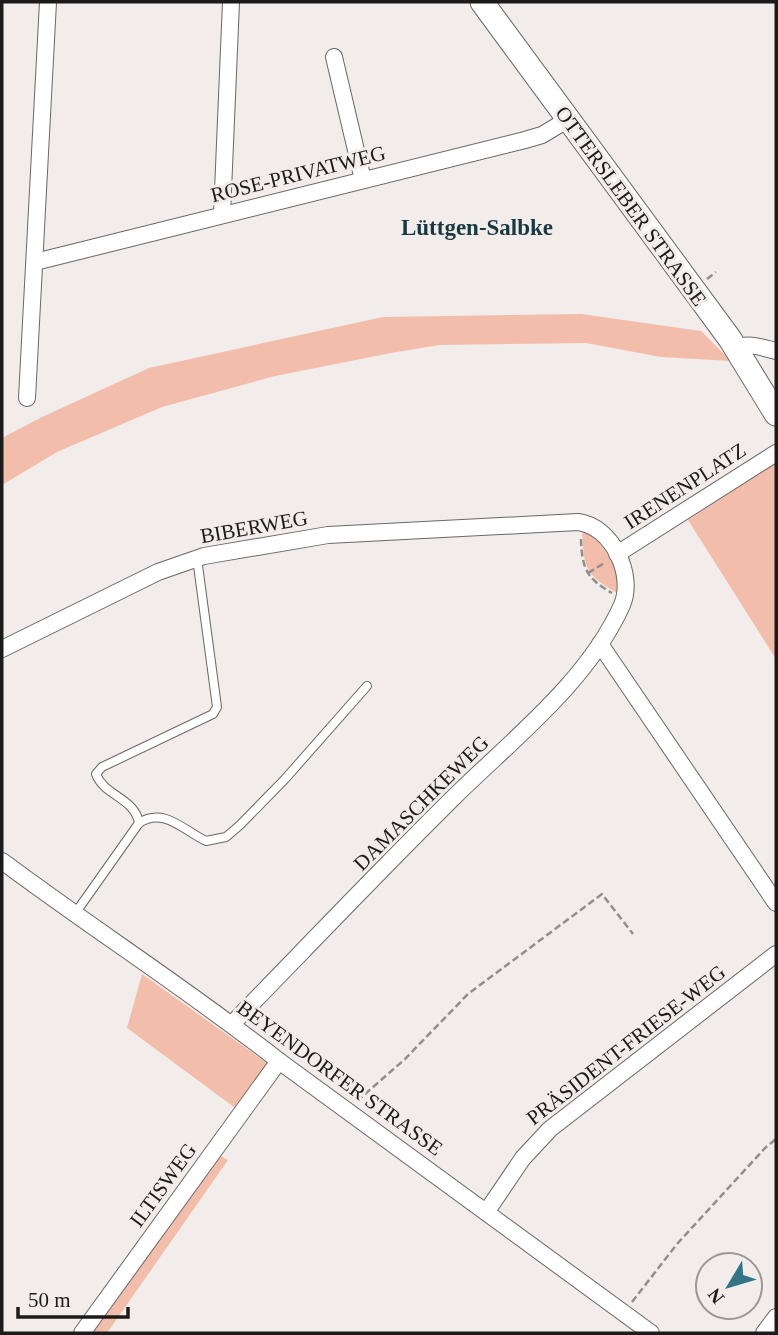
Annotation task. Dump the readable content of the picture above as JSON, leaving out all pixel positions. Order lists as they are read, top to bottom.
{
  "streets": {
    "main road": ["OTTERSLEBER STRASSE"],
    "street": [
      "ROSE-PRIVATWEG",
      "IRENENPLATZ",
      "BIBERWEG",
      "DAMASCHKEWEG",
      "PRÄSIDENT-FRIESE-WEG",
      "BEYENDORFER STRASSE",
      "ILTISWEG"
    ]
  },
  "crossings": [
    ["ROSE-PRIVATWEG", "OTTERSLEBER STRASSE"],
    ["IRENENPLATZ", "BIBERWEG"],
    ["IRENENPLATZ", "DAMASCHKEWEG"],
    ["DAMASCHKEWEG", "BEYENDORFER STRASSE"],
    ["PRÄSIDENT-FRIESE-WEG", "BEYENDORFER STRASSE"],
    ["BEYENDORFER STRASSE", "ILTISWEG"]
  ],
  "districts": ["Lüttgen-Salbke"],
  "scale_bar": "50 m",
  "north": "bottom left"
}
